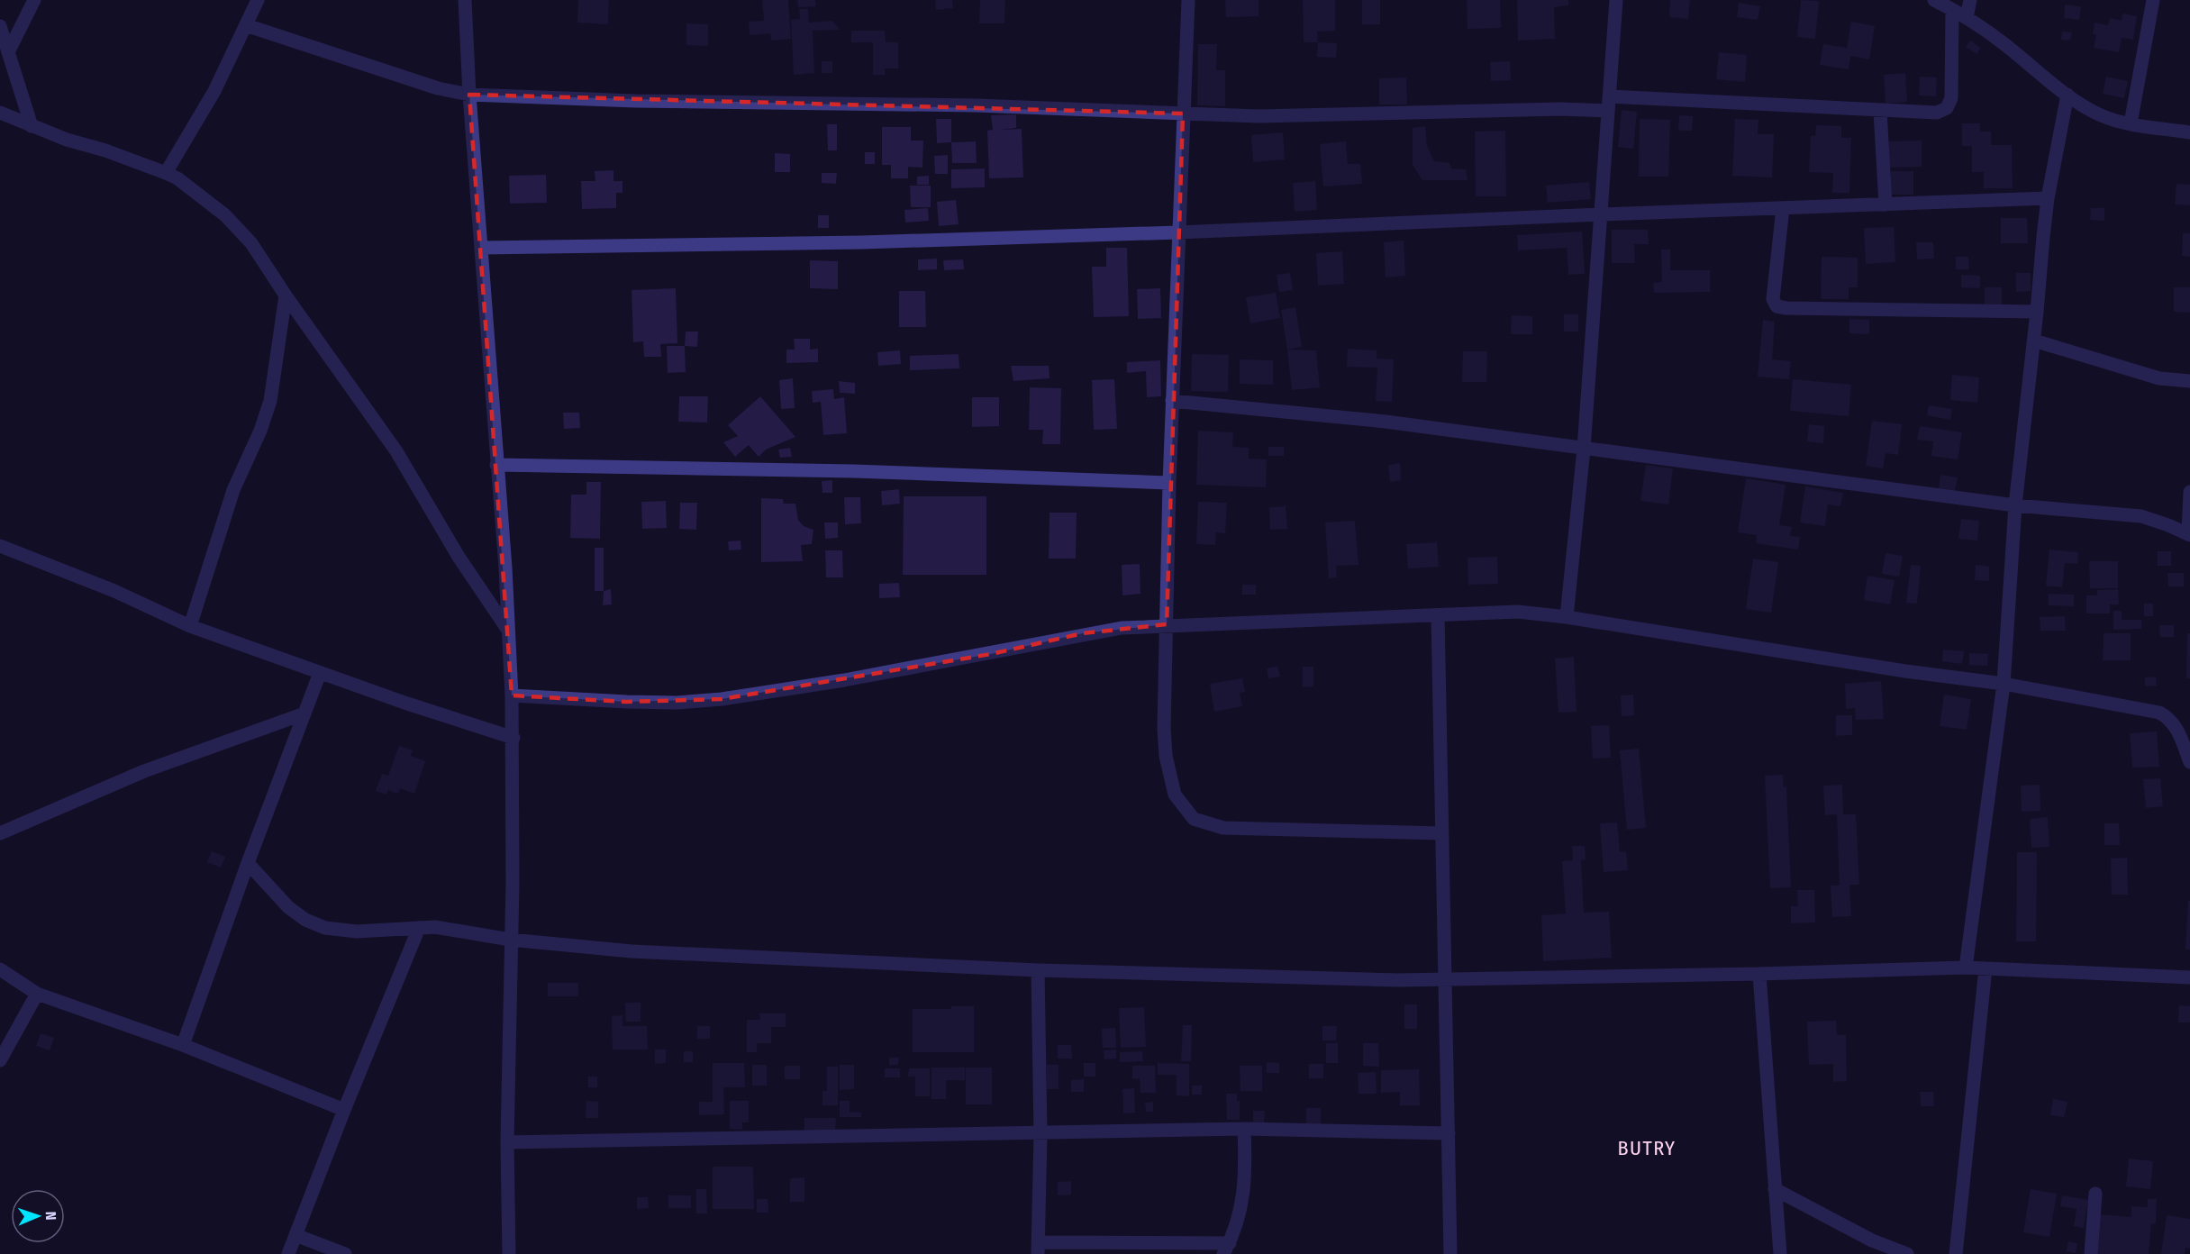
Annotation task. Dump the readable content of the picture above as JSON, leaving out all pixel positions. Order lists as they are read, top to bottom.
{
  "districts": ["BUTRY"],
  "north": "right"
}
